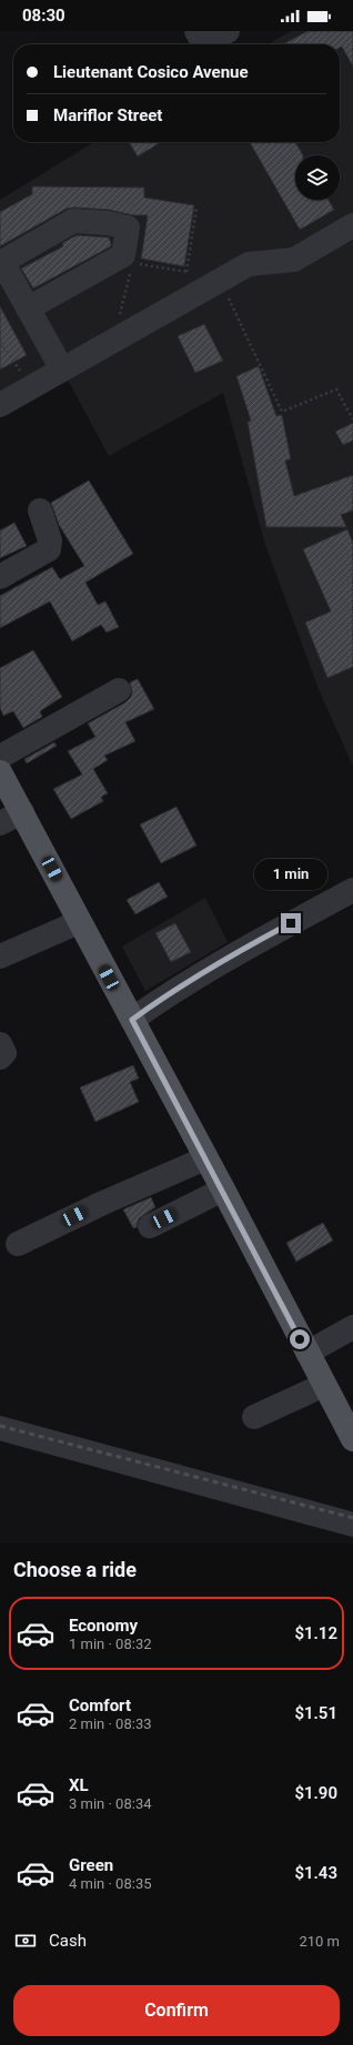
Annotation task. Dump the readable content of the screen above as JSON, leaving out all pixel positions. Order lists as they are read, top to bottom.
{
  "page": {
    "status": "08:30",
    "banner": ["Lieutenant Cosico Avenue", "Mariflor Street"],
    "bubble": "1 min",
    "heading": "Choose a ride",
    "list": [
      {
        "name": "Economy",
        "note": "1 min · 08:32",
        "value": "$1.12"
      },
      {
        "name": "Comfort",
        "note": "2 min · 08:33",
        "value": "$1.51"
      },
      {
        "name": "XL",
        "note": "3 min · 08:34",
        "value": "$1.90"
      },
      {
        "name": "Green",
        "note": "4 min · 08:35",
        "value": "$1.43"
      }
    ],
    "pay": ["Cash", "210 m"],
    "buttons": "Confirm"
  }
}
